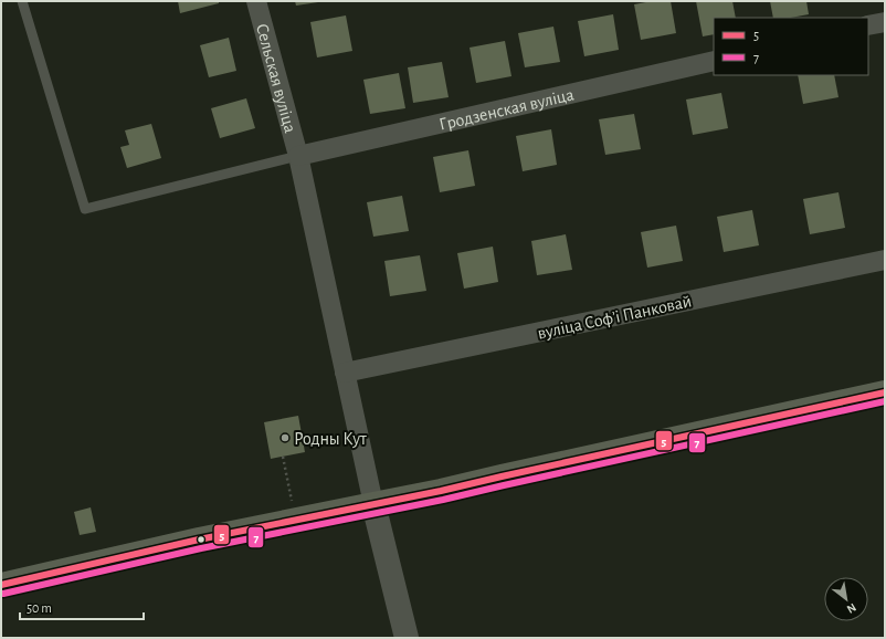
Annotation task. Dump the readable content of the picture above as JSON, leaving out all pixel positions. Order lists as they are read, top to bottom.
{
  "streets": {
    "street": ["Сельская вуліца", "Гродзенская вуліца", "вуліца Софʼі Панковай"]
  },
  "crossings": [
    ["Сельская вуліца", "Гродзенская вуліца"],
    ["Сельская вуліца", "вуліца Софʼі Панковай"]
  ],
  "places": ["Родны Кут"],
  "lines": ["transit line 5", "transit line 7"],
  "legend": ["5", "7"],
  "scale_bar": "50 m",
  "north": "bottom right"
}
